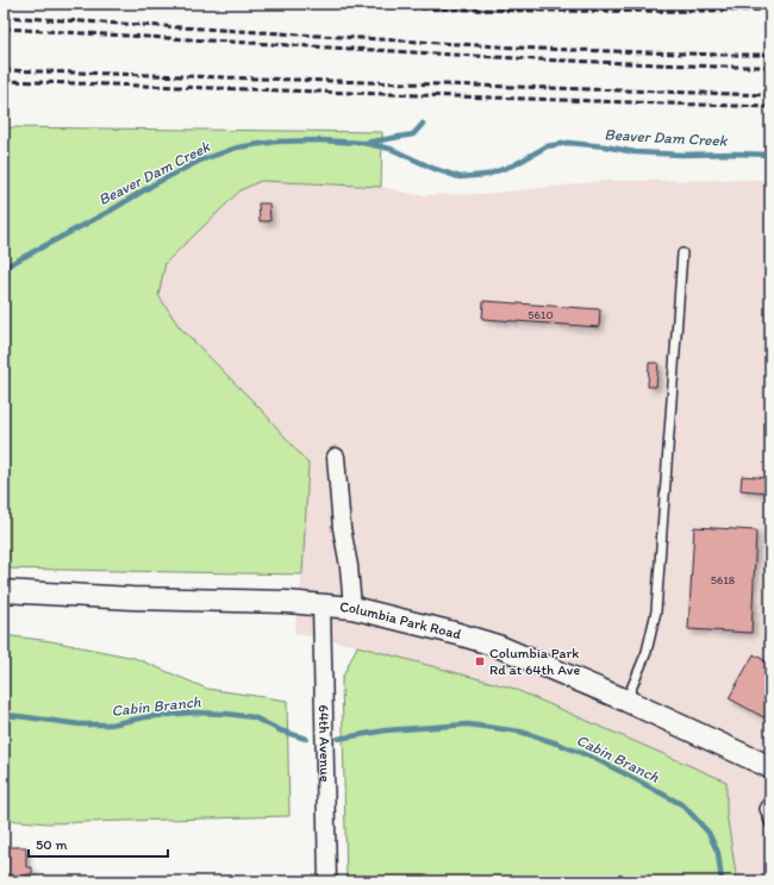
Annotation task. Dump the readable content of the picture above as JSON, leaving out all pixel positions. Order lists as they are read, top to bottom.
{
  "streets": {
    "street": ["Columbia Park Road", "64th Avenue"]
  },
  "crossings": [
    ["Columbia Park Road", "64th Avenue"]
  ],
  "water": ["Beaver Dam Creek", "Cabin Branch"],
  "places": {
    "transit": ["Columbia Park Rd at 64th Ave"]
  },
  "house_numbers": ["5610", "5618"],
  "scale_bar": "50 m"
}
